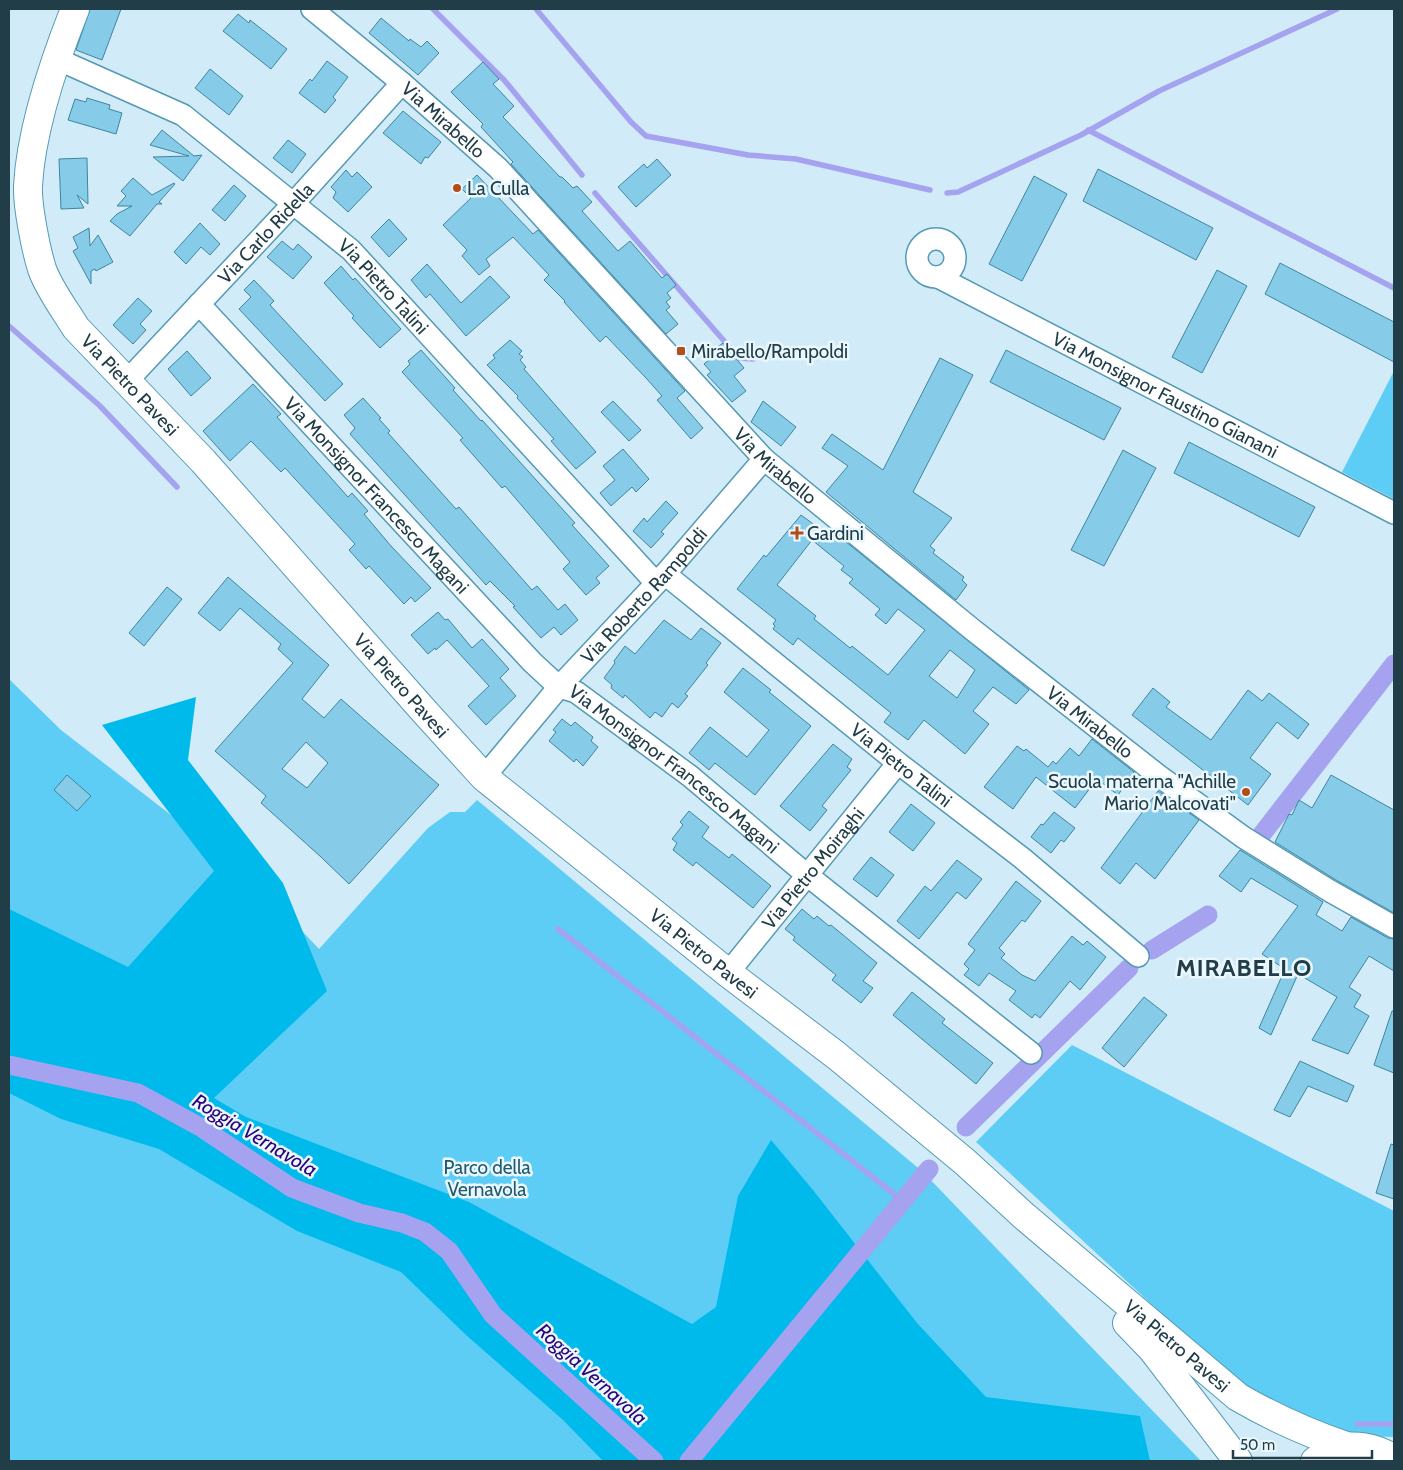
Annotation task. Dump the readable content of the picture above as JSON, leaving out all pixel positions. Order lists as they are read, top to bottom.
{
  "streets": {
    "street": [
      "Via Mirabello",
      "Via Carlo Ridella",
      "Via Pietro Talini",
      "Via Pietro Pavesi",
      "Via Monsignor Faustino Gianani",
      "Via Monsignor Francesco Magani",
      "Via Roberto Rampoldi",
      "Via Pietro Moiraghi"
    ]
  },
  "crossings": [
    ["Via Mirabello", "Via Carlo Ridella"],
    ["Via Mirabello", "Via Roberto Rampoldi"],
    ["Via Carlo Ridella", "Via Pietro Talini"],
    ["Via Carlo Ridella", "Via Pietro Pavesi"],
    ["Via Carlo Ridella", "Via Monsignor Francesco Magani"],
    ["Via Pietro Talini", "Via Pietro Pavesi"],
    ["Via Pietro Talini", "Via Roberto Rampoldi"],
    ["Via Pietro Talini", "Via Pietro Moiraghi"],
    ["Via Pietro Pavesi", "Via Roberto Rampoldi"],
    ["Via Pietro Pavesi", "Via Pietro Moiraghi"],
    ["Via Monsignor Francesco Magani", "Via Roberto Rampoldi"],
    ["Via Monsignor Francesco Magani", "Via Pietro Moiraghi"]
  ],
  "districts": ["MIRABELLO"],
  "water": ["Roggia Vernavola"],
  "parks": ["Parco della Vernavola"],
  "places": {
    "other": ["La Culla", "Scuola materna \"Achille Mario Malcovati\""],
    "transit": ["Mirabello/Rampoldi"],
    "health": ["Gardini"]
  },
  "scale_bar": "50 m"
}
